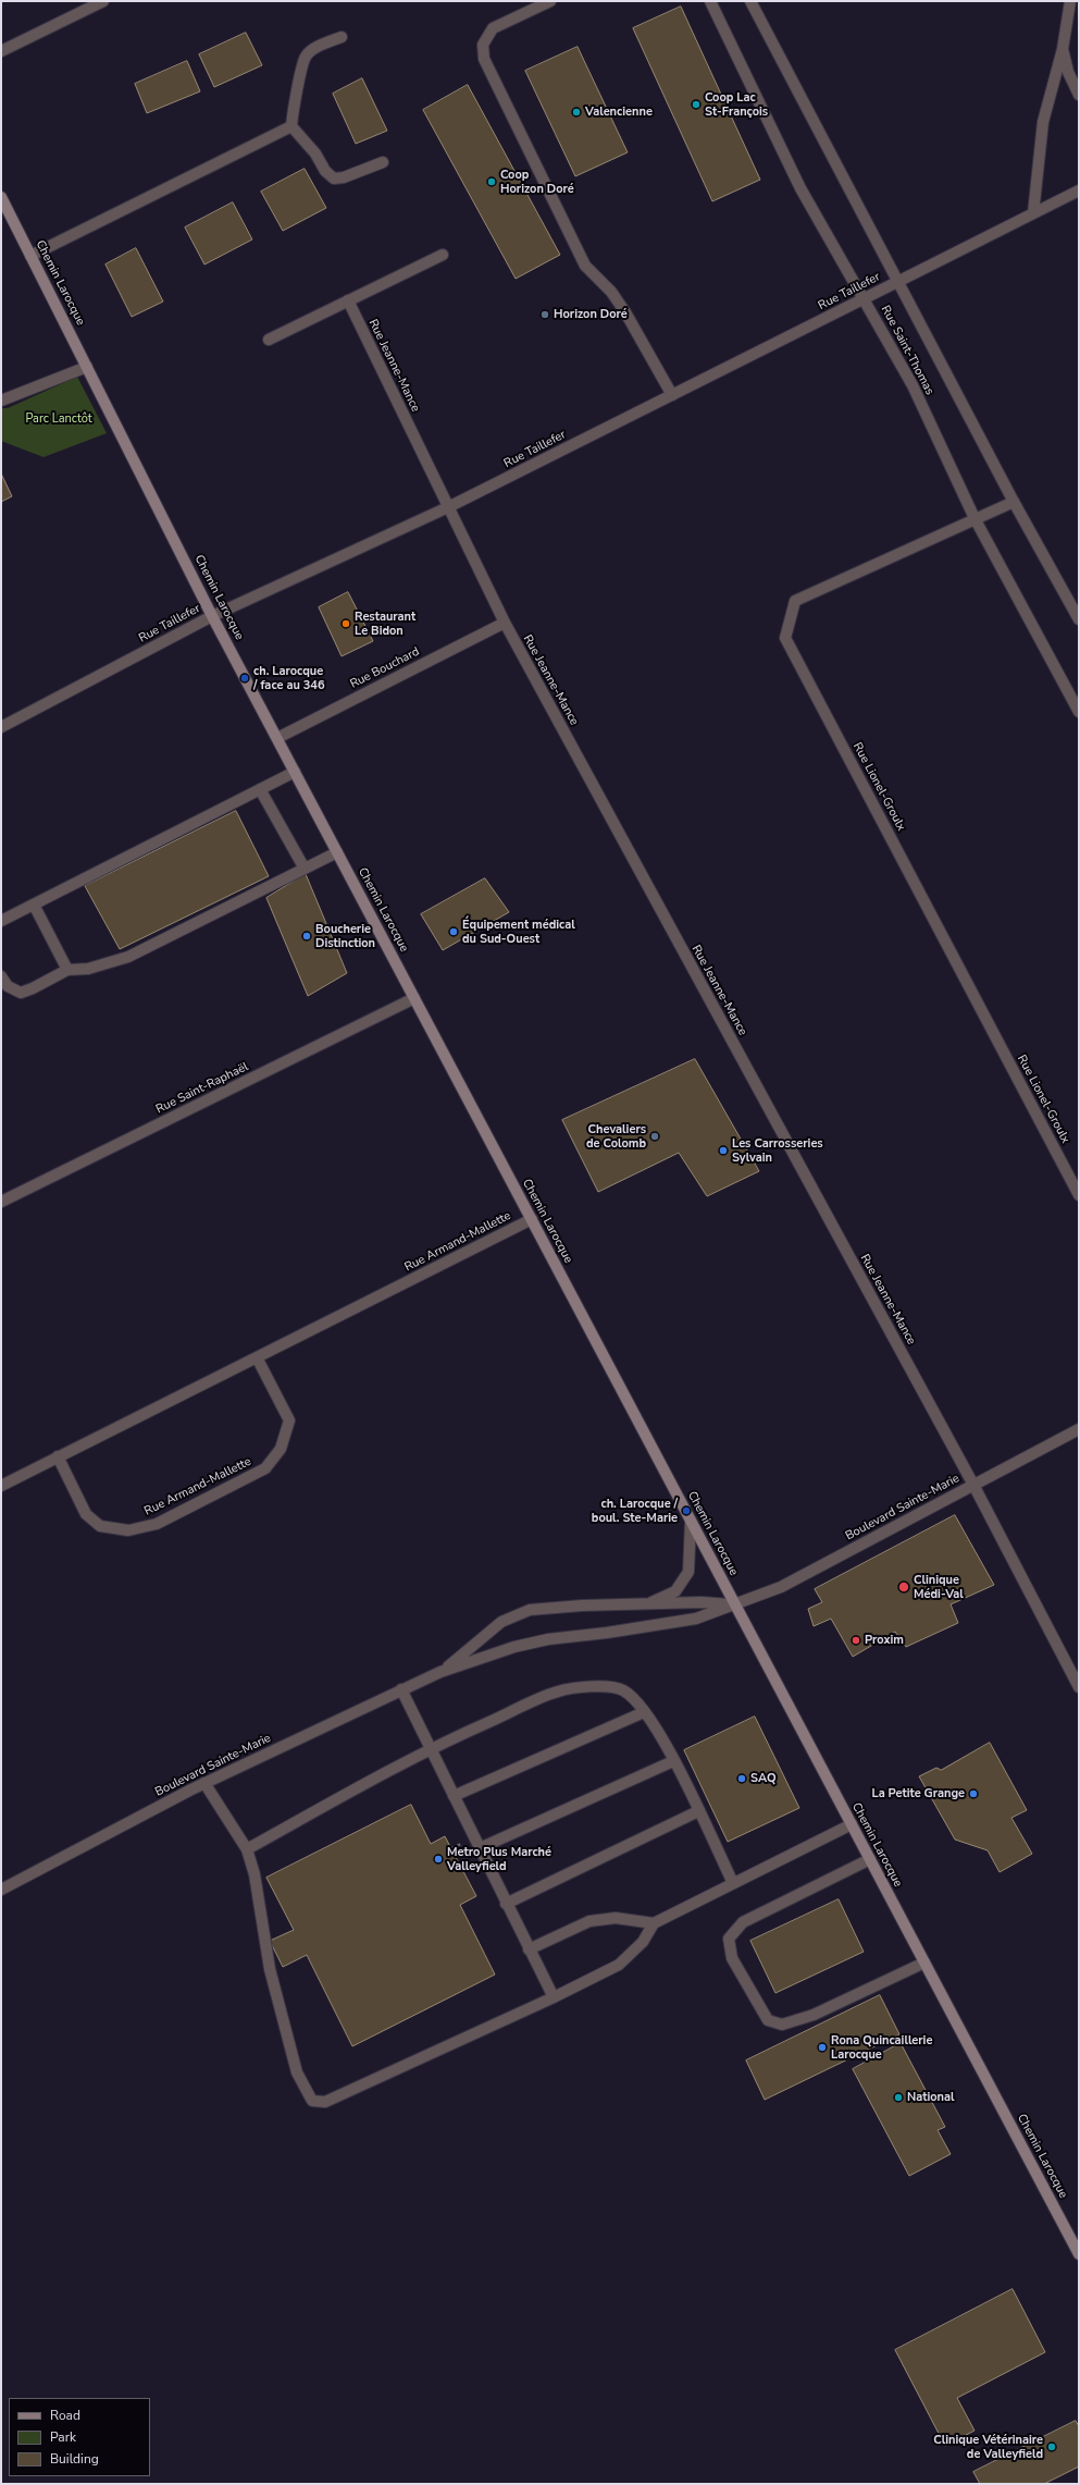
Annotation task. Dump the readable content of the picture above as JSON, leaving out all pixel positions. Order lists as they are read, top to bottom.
{
  "streets": {
    "main road": ["Chemin Larocque"],
    "street": [
      "Rue Taillefer",
      "Rue Saint-Thomas",
      "Rue Jeanne-Mance",
      "Rue Bouchard",
      "Rue Lionel-Groulx",
      "Rue Saint-Raphaël",
      "Rue Armand-Mallette",
      "Boulevard Sainte-Marie"
    ]
  },
  "crossings": [
    ["Chemin Larocque", "Rue Taillefer"],
    ["Chemin Larocque", "Rue Bouchard"],
    ["Chemin Larocque", "Rue Saint-Raphaël"],
    ["Chemin Larocque", "Rue Armand-Mallette"],
    ["Chemin Larocque", "Boulevard Sainte-Marie"],
    ["Rue Taillefer", "Rue Saint-Thomas"],
    ["Rue Taillefer", "Rue Jeanne-Mance"],
    ["Rue Saint-Thomas", "Rue Lionel-Groulx"],
    ["Rue Jeanne-Mance", "Rue Bouchard"],
    ["Rue Jeanne-Mance", "Boulevard Sainte-Marie"]
  ],
  "parks": ["Parc Lanctôt"],
  "places": [
    "Coop Lac St-François",
    "Valencienne",
    "Coop Horizon Doré",
    "Horizon Doré",
    "Restaurant Le Bidon",
    "ch. Larocque / face au 346",
    "Équipement médical du Sud-Ouest",
    "Boucherie Distinction",
    "Chevaliers de Colomb",
    "Les Carrosseries Sylvain",
    "ch. Larocque / boul. Ste-Marie",
    "Clinique Médi-Val",
    "Proxim",
    "SAQ",
    "La Petite Grange",
    "Metro Plus Marché Valleyfield",
    "Rona Quincaillerie Larocque",
    "National",
    "Clinique Vétérinaire de Valleyfield"
  ],
  "legend": ["Road", "Park", "Building"]
}
